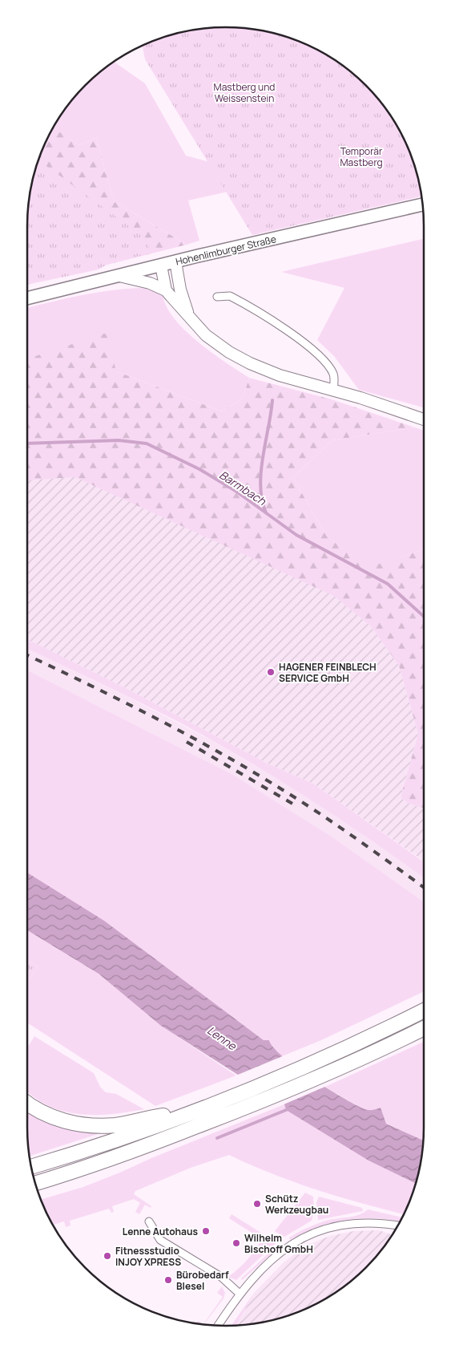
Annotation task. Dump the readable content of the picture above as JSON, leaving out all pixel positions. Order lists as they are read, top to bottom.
{
  "streets": {
    "main road": ["Hohenlimburger Straße"]
  },
  "water": ["Barmbach", "Lenne"],
  "parks": ["Mastberg und Weissenstein", "Temporär Mastberg"],
  "places": [
    "HAGENER FEINBLECH SERVICE GmbH",
    "Schütz Werkzeugbau",
    "Lenne Autohaus",
    "Wilhelm Bischoff GmbH",
    "Fitnessstudio INJOY XPRESS",
    "Bürobedarf Blesel"
  ]
}
